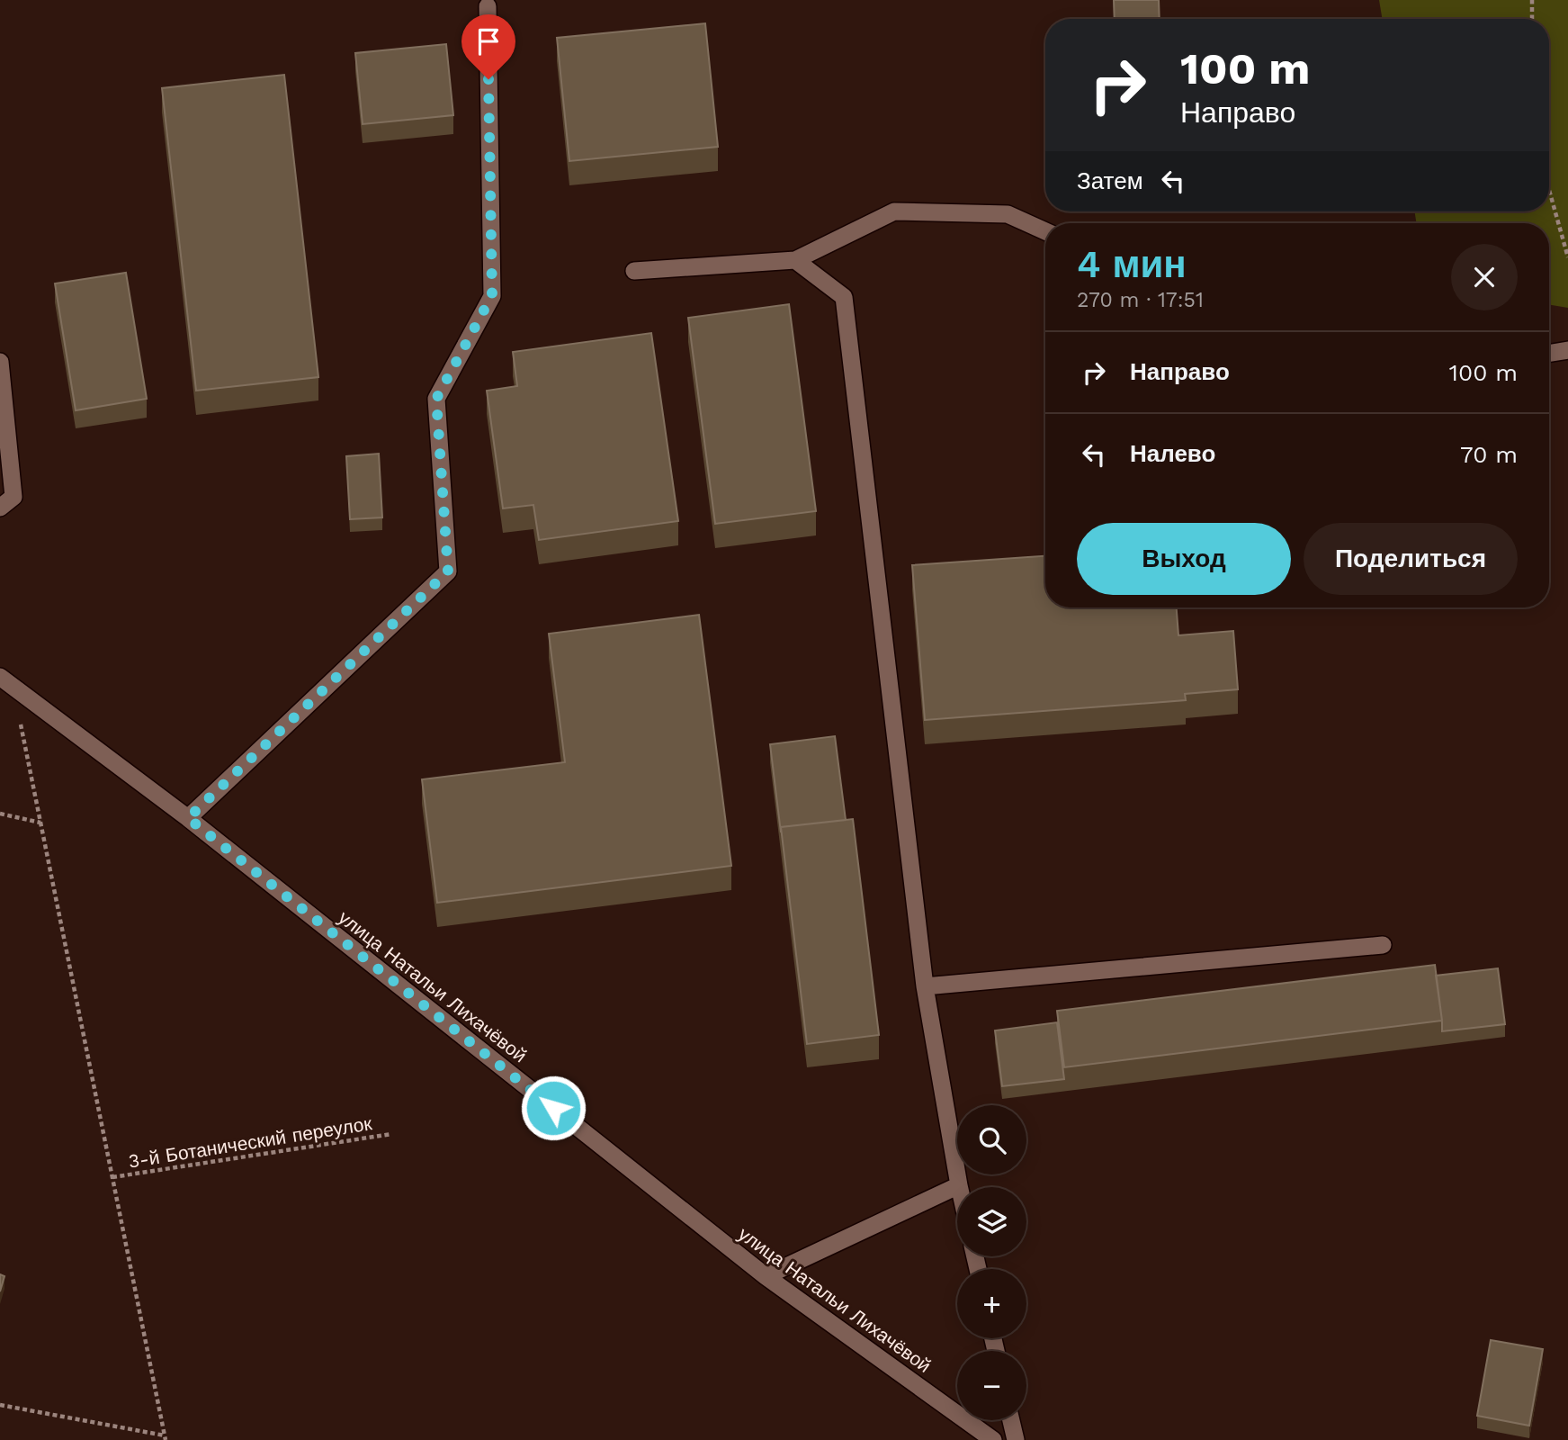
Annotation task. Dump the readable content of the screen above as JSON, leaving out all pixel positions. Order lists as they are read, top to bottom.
{
  "streets": {
    "lane": ["улица Натальи Лихачёвой"],
    "path": ["3-й Ботанический переулок"]
  },
  "page": {
    "turn": ["100 m", "Направо"],
    "then": "Затем",
    "heading": ["4 мин", "270 m · 17:51"],
    "list": [
      {
        "name": "Направо",
        "value": "100 m"
      },
      {
        "name": "Налево",
        "value": "70 m"
      }
    ],
    "buttons": ["Выход", "Поделиться"],
    "map_buttons": ["+", "−"]
  }
}
